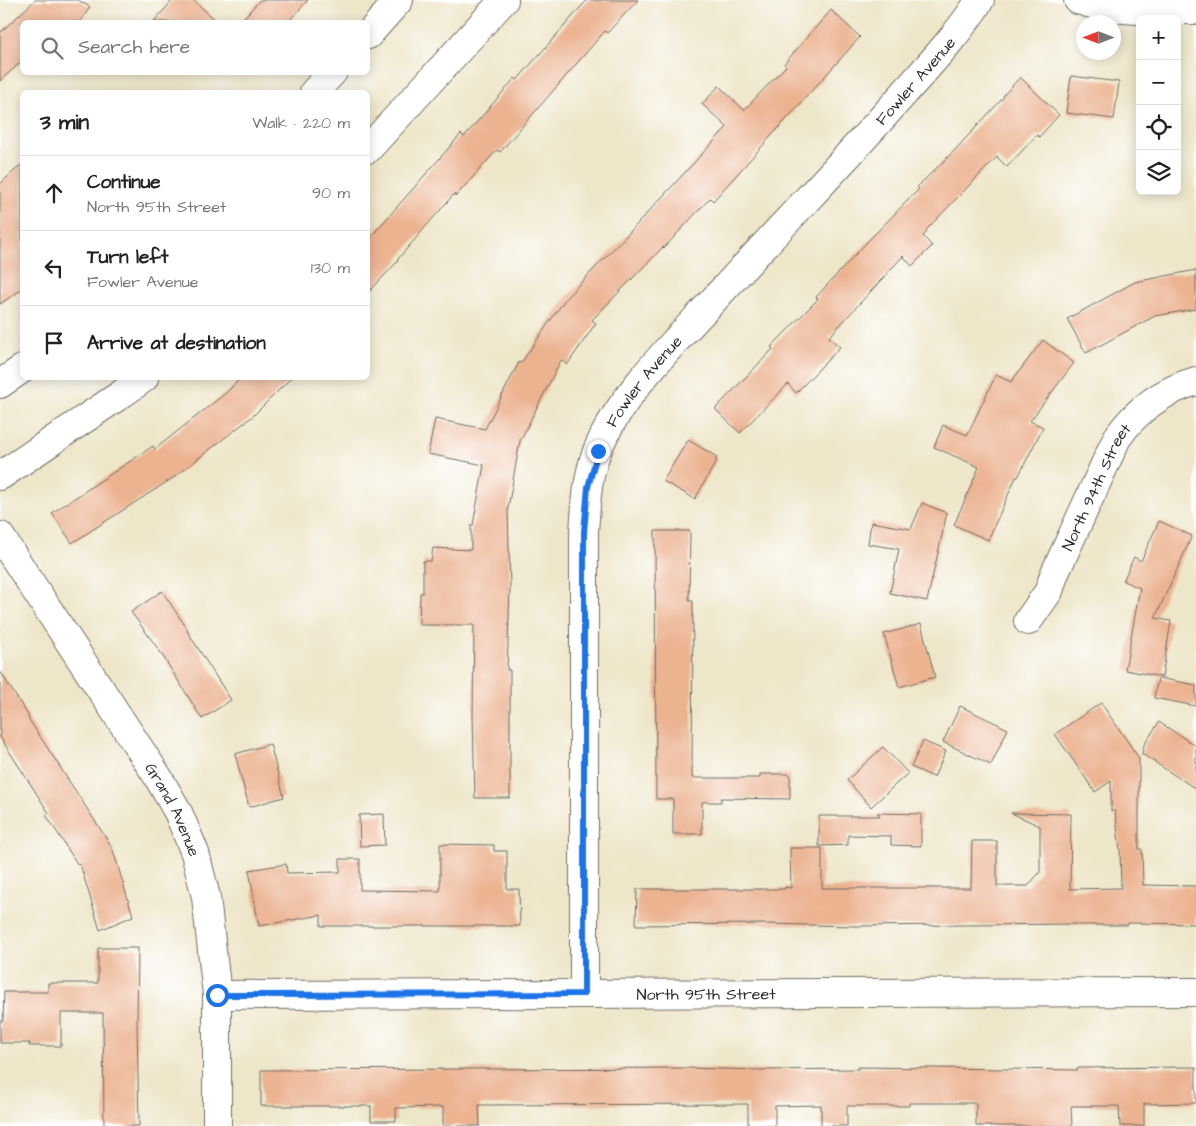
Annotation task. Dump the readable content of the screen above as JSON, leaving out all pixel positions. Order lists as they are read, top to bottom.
{
  "streets": {
    "street": [
      "Fowler Avenue",
      "North 94th Street",
      "Grand Avenue",
      "North 95th Street"
    ]
  },
  "crossings": [
    ["Fowler Avenue", "North 95th Street"],
    ["Grand Avenue", "North 95th Street"]
  ],
  "north": "left",
  "page": {
    "map_buttons": ["+", "−"],
    "search": "Search here",
    "heading": ["3 min", "Walk · 220 m"],
    "list": [
      ["Continue", "North 95th Street", "90 m"],
      ["Turn left", "Fowler Avenue", "130 m"],
      "Arrive at destination"
    ]
  }
}
